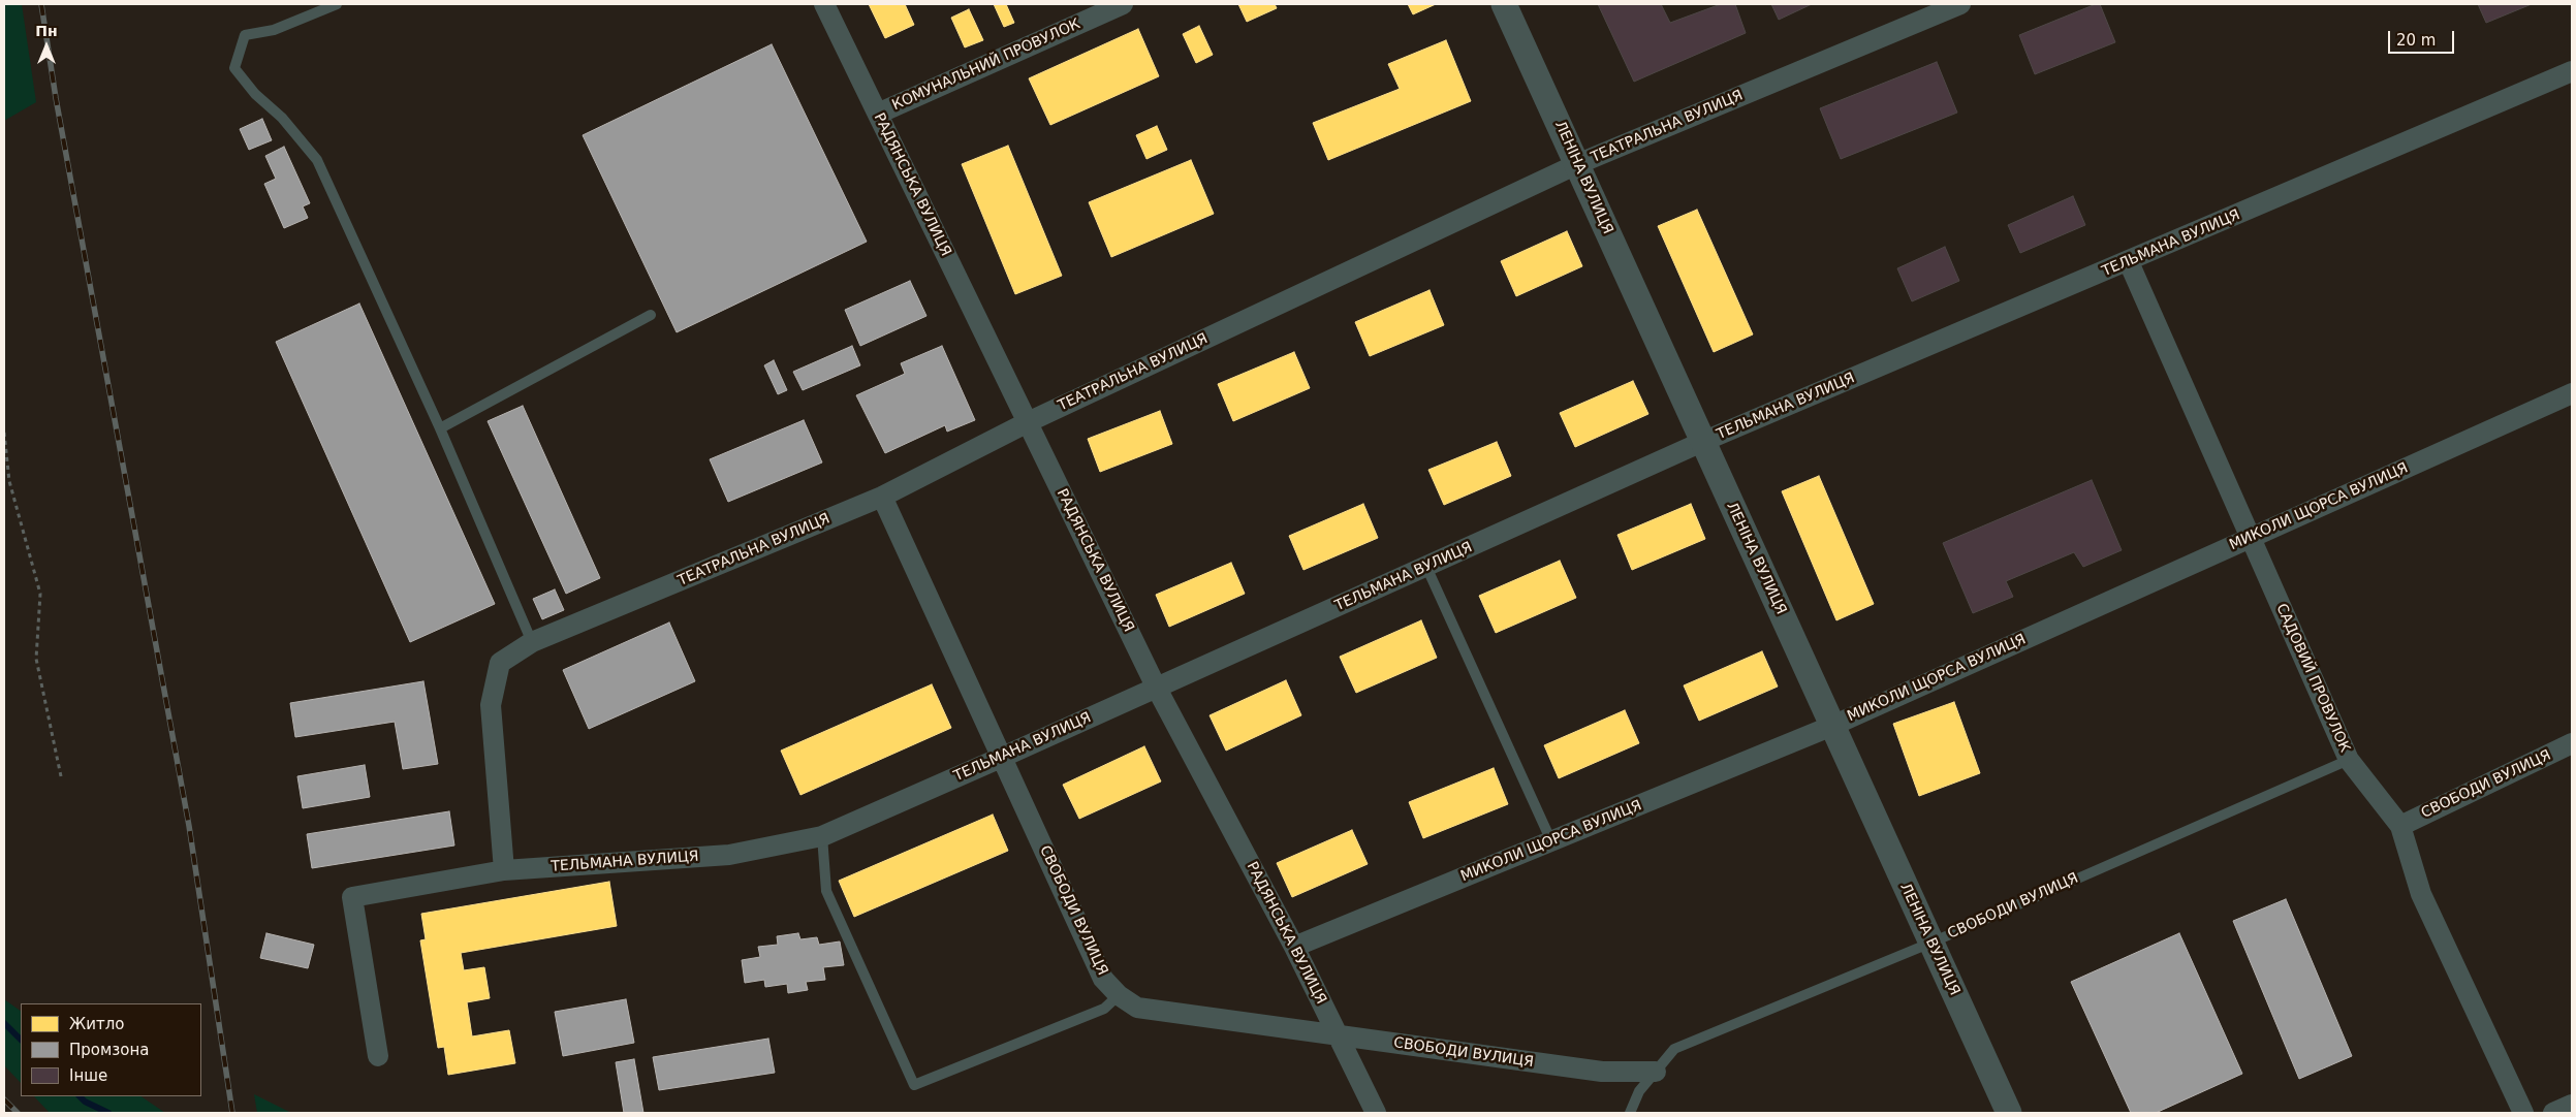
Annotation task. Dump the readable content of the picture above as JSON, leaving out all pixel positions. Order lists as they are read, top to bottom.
{
  "streets": {
    "street": [
      "КОМУНАЛЬНИЙ ПРОВУЛОК",
      "ТЕАТРАЛЬНА ВУЛИЦЯ",
      "ЛЕНІНА ВУЛИЦЯ",
      "РАДЯНСЬКА ВУЛИЦЯ",
      "ТЕЛЬМАНА ВУЛИЦЯ",
      "МИКОЛИ ЩОРСА ВУЛИЦЯ",
      "САДОВИЙ ПРОВУЛОК",
      "СВОБОДИ ВУЛИЦЯ"
    ]
  },
  "crossings": [
    ["КОМУНАЛЬНИЙ ПРОВУЛОК", "РАДЯНСЬКА ВУЛИЦЯ"],
    ["ТЕАТРАЛЬНА ВУЛИЦЯ", "ЛЕНІНА ВУЛИЦЯ"],
    ["ТЕАТРАЛЬНА ВУЛИЦЯ", "РАДЯНСЬКА ВУЛИЦЯ"],
    ["ТЕАТРАЛЬНА ВУЛИЦЯ", "ТЕЛЬМАНА ВУЛИЦЯ"],
    ["ТЕАТРАЛЬНА ВУЛИЦЯ", "СВОБОДИ ВУЛИЦЯ"],
    ["ЛЕНІНА ВУЛИЦЯ", "ТЕЛЬМАНА ВУЛИЦЯ"],
    ["ЛЕНІНА ВУЛИЦЯ", "МИКОЛИ ЩОРСА ВУЛИЦЯ"],
    ["ЛЕНІНА ВУЛИЦЯ", "СВОБОДИ ВУЛИЦЯ"],
    ["РАДЯНСЬКА ВУЛИЦЯ", "ТЕЛЬМАНА ВУЛИЦЯ"],
    ["РАДЯНСЬКА ВУЛИЦЯ", "МИКОЛИ ЩОРСА ВУЛИЦЯ"],
    ["РАДЯНСЬКА ВУЛИЦЯ", "СВОБОДИ ВУЛИЦЯ"],
    ["ТЕЛЬМАНА ВУЛИЦЯ", "САДОВИЙ ПРОВУЛОК"],
    ["ТЕЛЬМАНА ВУЛИЦЯ", "СВОБОДИ ВУЛИЦЯ"],
    ["МИКОЛИ ЩОРСА ВУЛИЦЯ", "САДОВИЙ ПРОВУЛОК"],
    ["САДОВИЙ ПРОВУЛОК", "СВОБОДИ ВУЛИЦЯ"]
  ],
  "legend": ["Житло", "Промзона", "Інше"],
  "scale_bar": "20 m",
  "north": "top"
}
